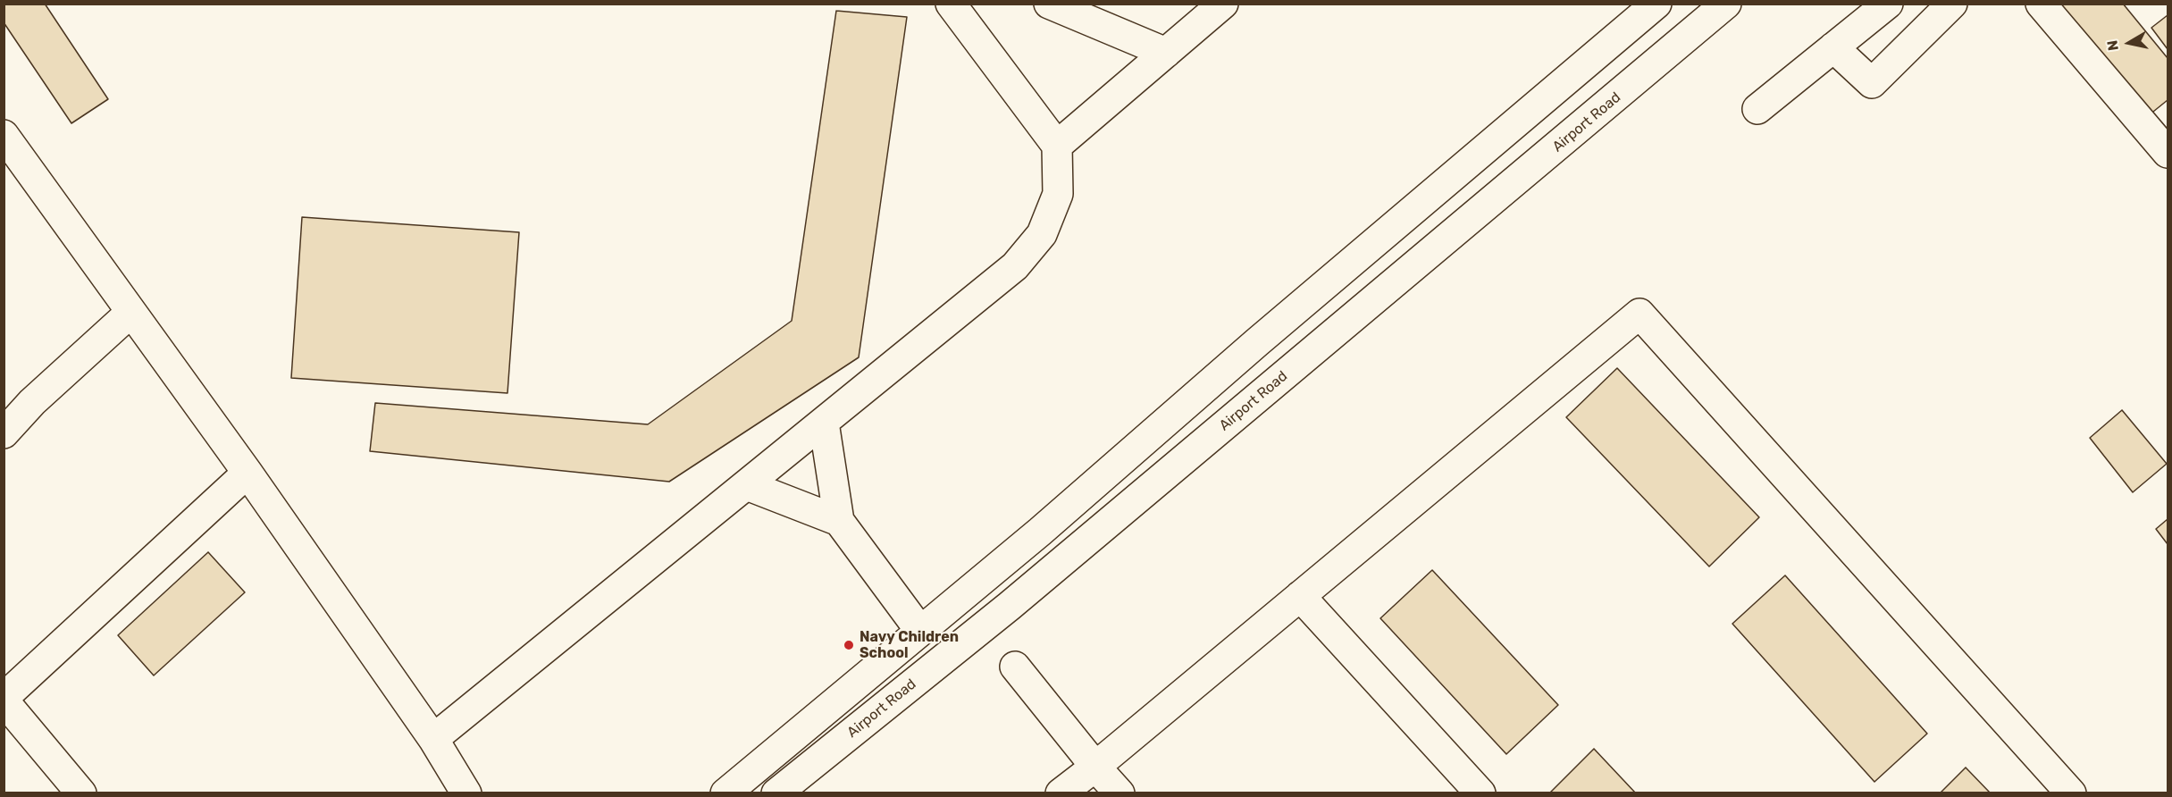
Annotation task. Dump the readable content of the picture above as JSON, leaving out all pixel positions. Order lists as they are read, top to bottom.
{
  "streets": {
    "main road": ["Airport Road"]
  },
  "places": ["Navy Children School"],
  "north": "left"
}
